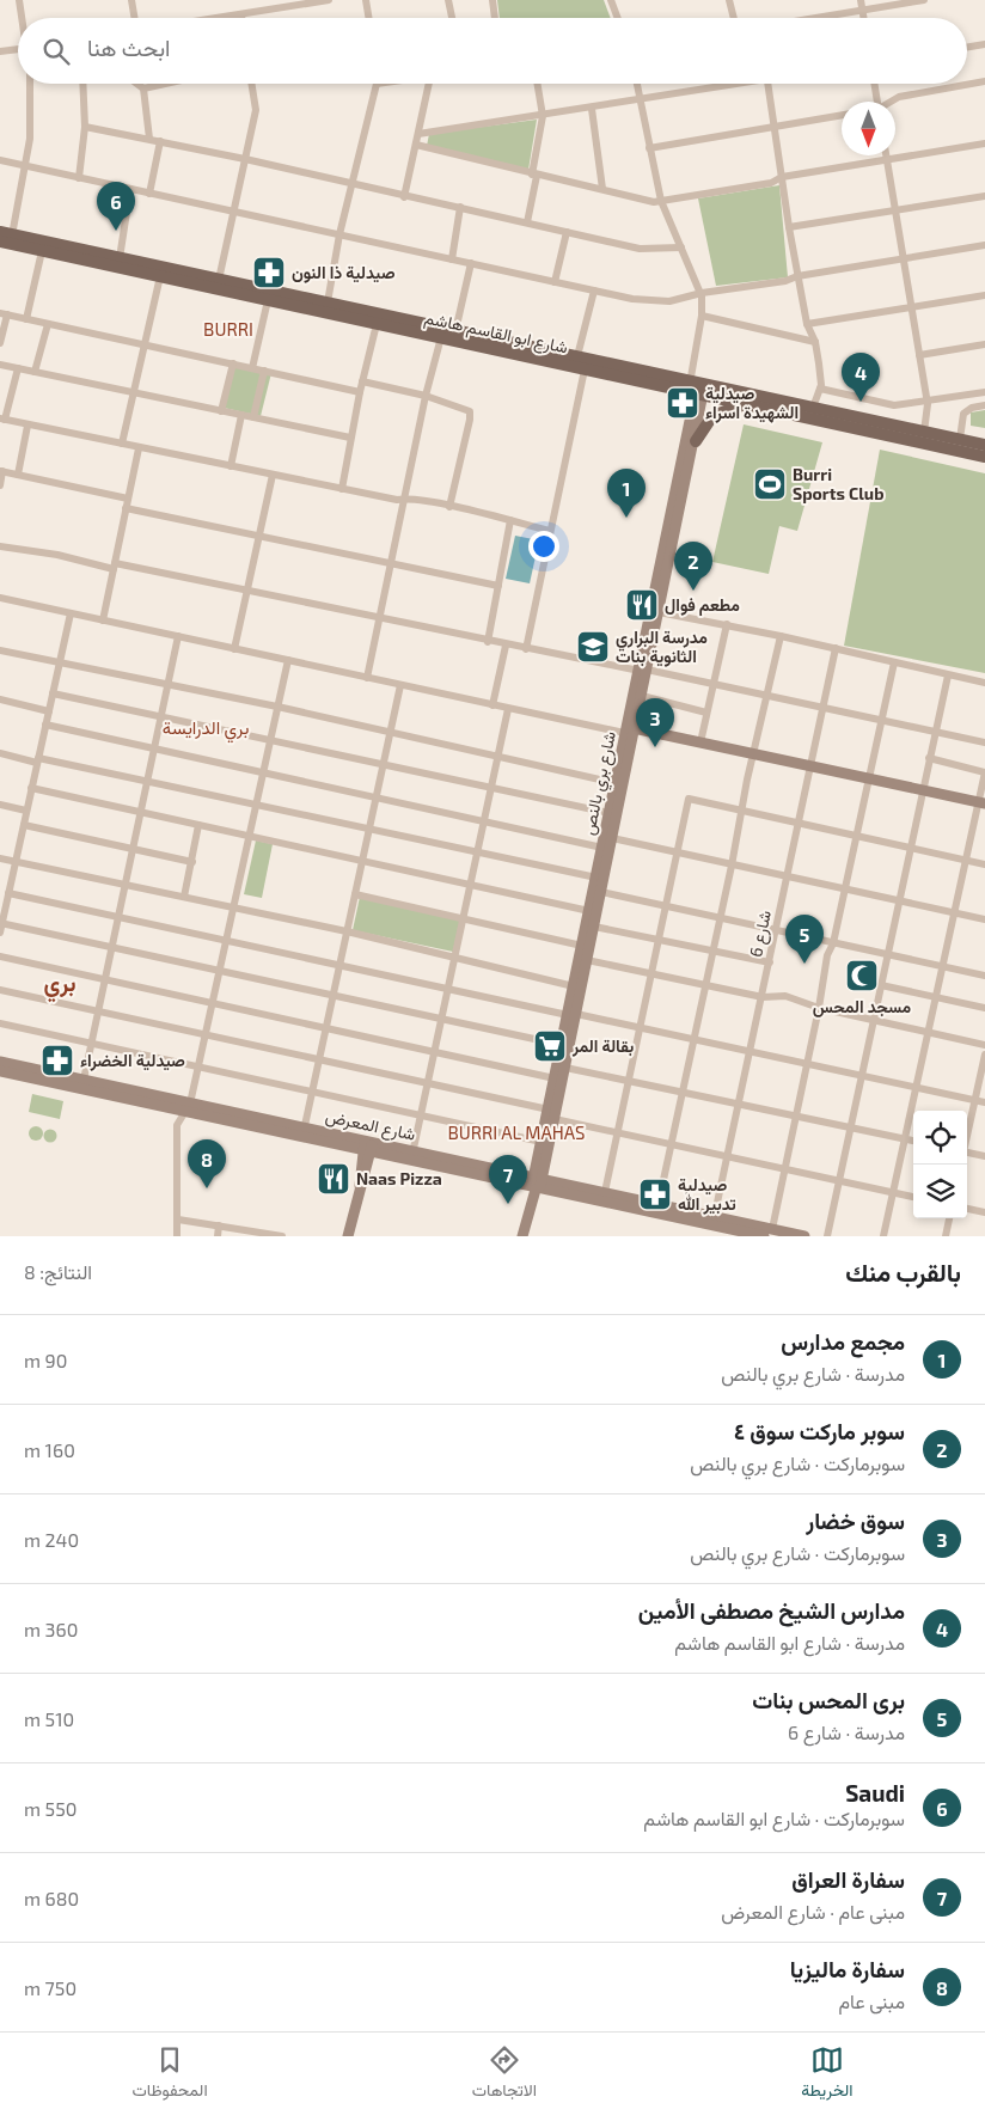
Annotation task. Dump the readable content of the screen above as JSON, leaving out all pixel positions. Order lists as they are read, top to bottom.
{
  "streets": {
    "main road": ["شارع ابو القاسم هاشم", "شارع بري بالنص", "شارع المعرض"],
    "street": ["شارع 6"]
  },
  "crossings": [
    ["شارع ابو القاسم هاشم", "شارع بري بالنص"],
    ["شارع بري بالنص", "شارع المعرض"],
    ["شارع 6", "شارع المعرض"]
  ],
  "districts": [
    "BURRI",
    "بري الدرايسة",
    "بري",
    "BURRI AL MAHAS"
  ],
  "places": {
    "pharmacy": [
      "صيدلية ذا النون",
      "صيدلية الشهيدة اسراء",
      "صيدلية الخضراء",
      "صيدلية تدبير الله"
    ],
    "sports": ["Burri Sports Club"],
    "restaurant": ["مطعم فوال", "Naas Pizza"],
    "school or university": ["مدرسة البراري الثانوية بنات"],
    "mosque": ["مسجد المحس"],
    "supermarket": ["بقالة المر"]
  },
  "north": "bottom",
  "page": {
    "search": "ابحث هنا",
    "pins": [
      "6",
      "4",
      "1",
      "2",
      "3",
      "5",
      "8",
      "7"
    ],
    "heading": ["بالقرب منك", "النتائج: 8"],
    "list": [
      {
        "mark": "1",
        "name": "مجمع مدارس",
        "note": "مدرسة · شارع بري بالنص",
        "value": "90 m"
      },
      {
        "mark": "2",
        "name": "سوبر ماركت سوق ٤",
        "note": "سوبرماركت · شارع بري بالنص",
        "value": "160 m"
      },
      {
        "mark": "3",
        "name": "سوق خضار",
        "note": "سوبرماركت · شارع بري بالنص",
        "value": "240 m"
      },
      {
        "mark": "4",
        "name": "مدارس الشيخ مصطفى الأمين",
        "note": "مدرسة · شارع ابو القاسم هاشم",
        "value": "360 m"
      },
      {
        "mark": "5",
        "name": "برى المحس بنات",
        "note": "مدرسة · شارع 6",
        "value": "510 m"
      },
      {
        "mark": "6",
        "name": "Saudi",
        "note": "سوبرماركت · شارع ابو القاسم هاشم",
        "value": "550 m"
      },
      {
        "mark": "7",
        "name": "سفارة العراق",
        "note": "مبنى عام · شارع المعرض",
        "value": "680 m"
      },
      {
        "mark": "8",
        "name": "سفارة ماليزيا",
        "note": "مبنى عام",
        "value": "750 m"
      }
    ],
    "nav": ["الخريطة", "الاتجاهات", "المحفوظات"]
  }
}
